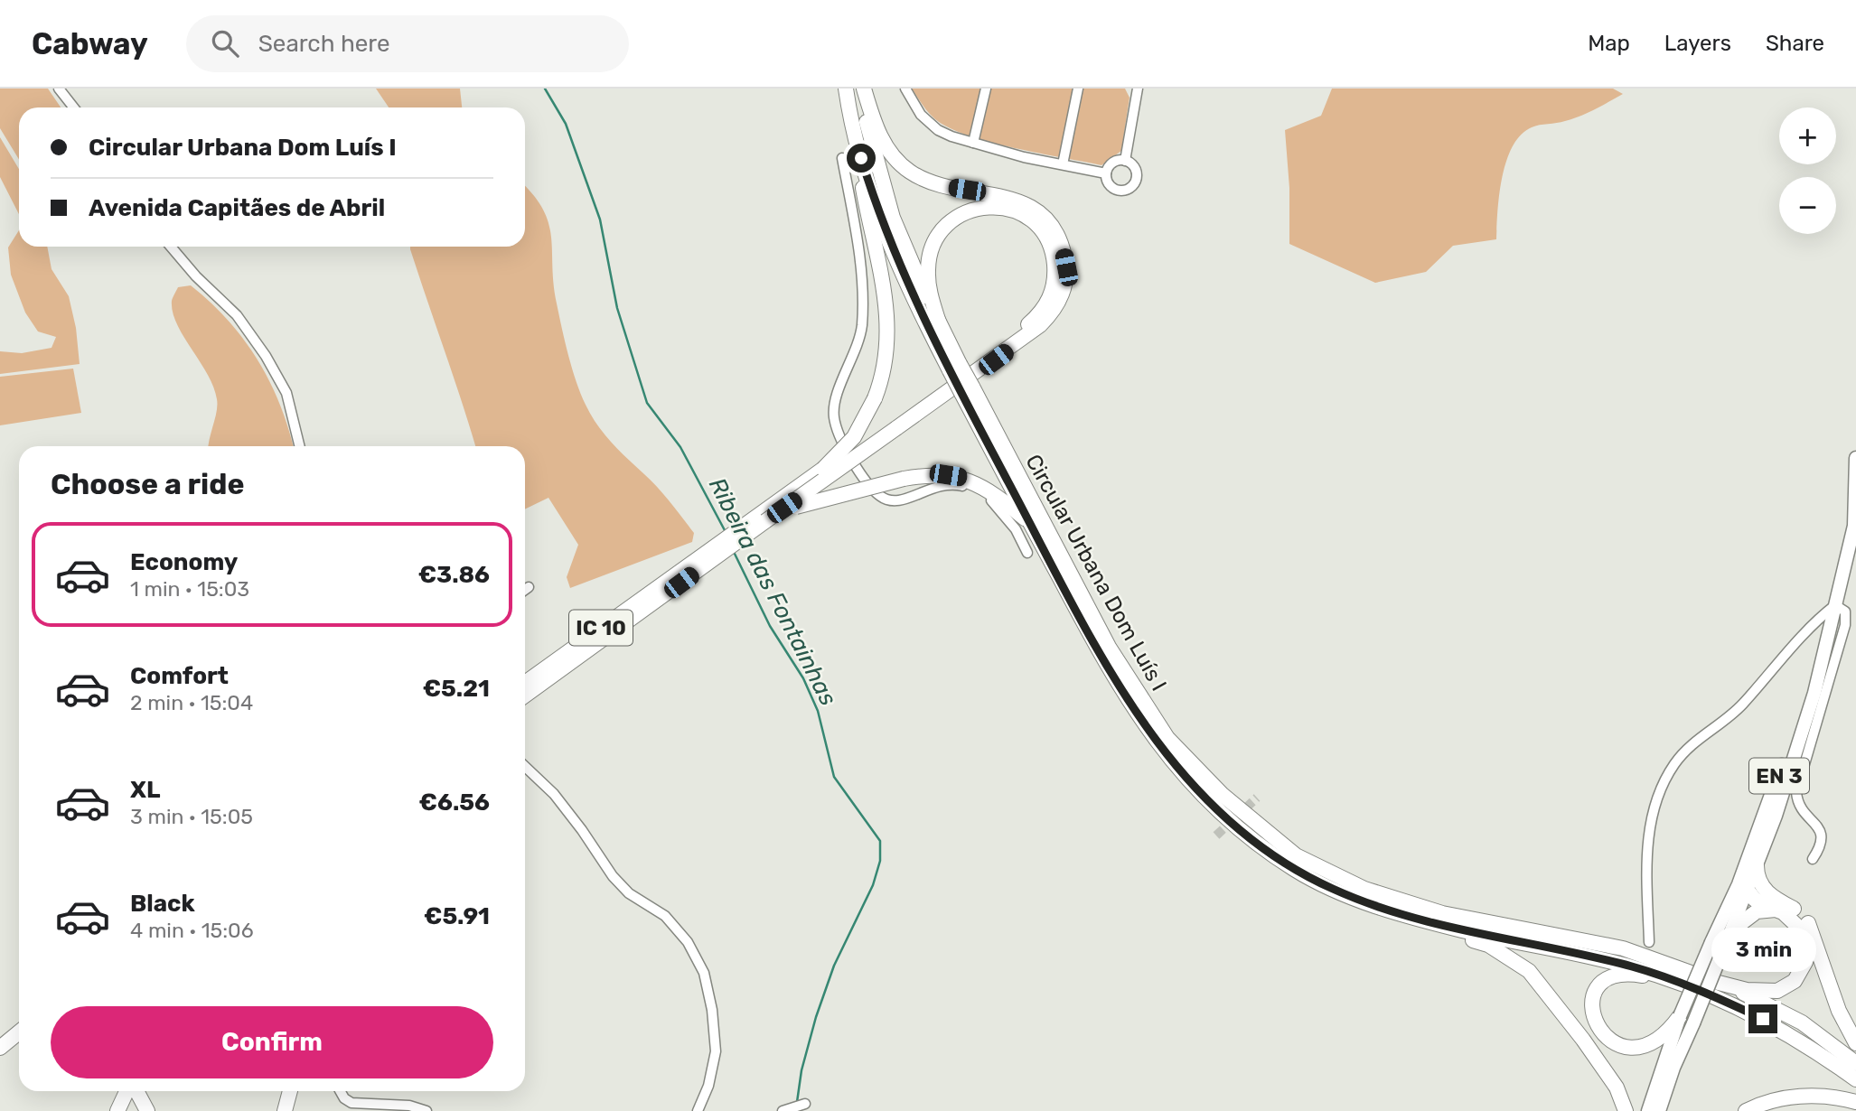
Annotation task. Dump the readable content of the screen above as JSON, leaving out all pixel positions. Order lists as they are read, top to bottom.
{
  "streets": {
    "highway": ["Circular Urbana Dom Luís I", "IC 10"],
    "main road": ["EN 3"]
  },
  "crossings": [
    ["Circular Urbana Dom Luís I", "IC 10"]
  ],
  "water": ["Ribeira das Fontainhas"],
  "page": {
    "header": "Cabway",
    "search": "Search here",
    "nav": ["Map", "Layers", "Share"],
    "map_buttons": ["+", "−"],
    "banner": ["Circular Urbana Dom Luís I", "Avenida Capitães de Abril"],
    "heading": "Choose a ride",
    "list": [
      {
        "name": "Economy",
        "note": "1 min · 15:03",
        "value": "€3.86"
      },
      {
        "name": "Comfort",
        "note": "2 min · 15:04",
        "value": "€5.21"
      },
      {
        "name": "XL",
        "note": "3 min · 15:05",
        "value": "€6.56"
      },
      {
        "name": "Black",
        "note": "4 min · 15:06",
        "value": "€5.91"
      }
    ],
    "bubble": "3 min",
    "buttons": "Confirm"
  }
}
